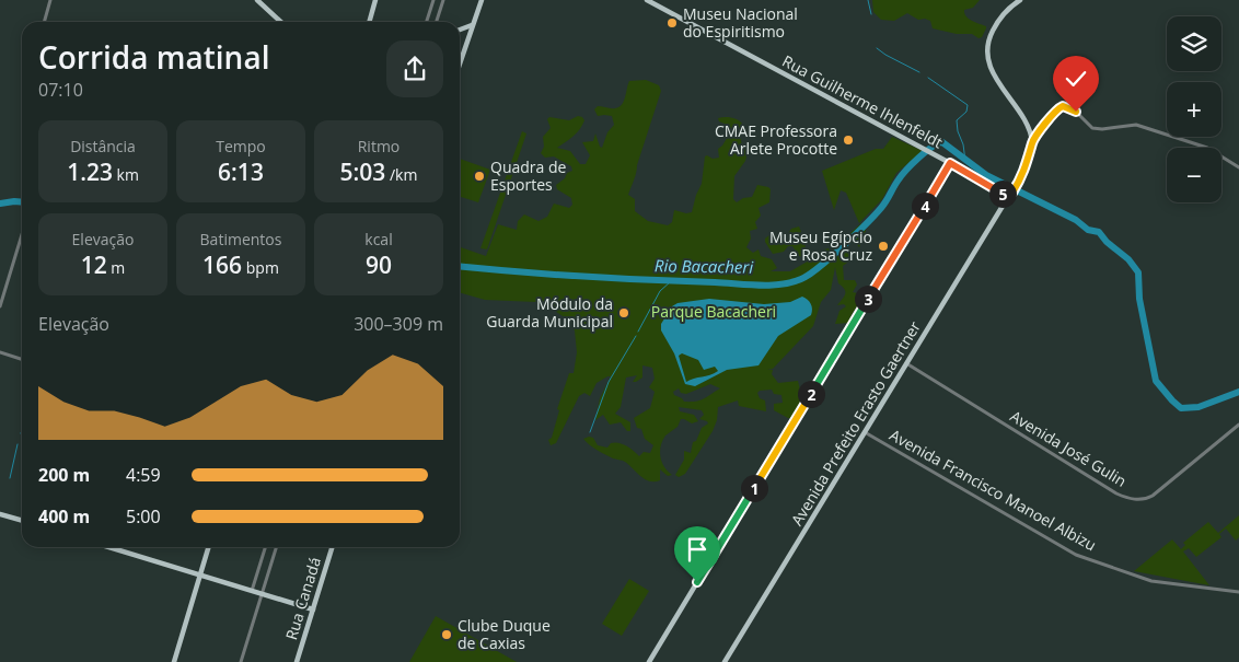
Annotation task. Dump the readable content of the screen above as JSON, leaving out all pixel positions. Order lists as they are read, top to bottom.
{
  "streets": {
    "main road": ["Rua Guilherme Ihlenfeldt", "Avenida Prefeito Erasto Gaertner", "Rua Canadá"],
    "street": ["Avenida José Gulin", "Avenida Francisco Manoel Albizu"]
  },
  "crossings": [
    ["Rua Guilherme Ihlenfeldt", "Avenida Prefeito Erasto Gaertner"],
    ["Avenida Prefeito Erasto Gaertner", "Avenida José Gulin"],
    ["Avenida Prefeito Erasto Gaertner", "Avenida Francisco Manoel Albizu"]
  ],
  "water": ["Rio Bacacheri"],
  "parks": ["Parque Bacacheri"],
  "places": [
    "Museu Nacional do Espiritismo",
    "CMAE Professora Arlete Procotte",
    "Quadra de Esportes",
    "Museu Egípcio e Rosa Cruz",
    "Módulo da Guarda Municipal",
    "Clube Duque de Caxias"
  ],
  "page": {
    "map_buttons": ["+", "−"],
    "heading": ["Corrida matinal", "07:10"],
    "stats": [
      ["Distância", "1.23 km"],
      ["Tempo", "6:13"],
      ["Ritmo", "5:03 /km"],
      ["Elevação", "12 m"],
      ["Batimentos", "166 bpm"],
      ["kcal", "90"]
    ],
    "pins": [
      "5",
      "4",
      "3",
      "2",
      "1"
    ],
    "chart": ["Elevação", "300–309 m"],
    "list": [
      {
        "name": "200 m",
        "note": "4:59"
      },
      {
        "name": "400 m",
        "note": "5:00"
      }
    ]
  }
}
